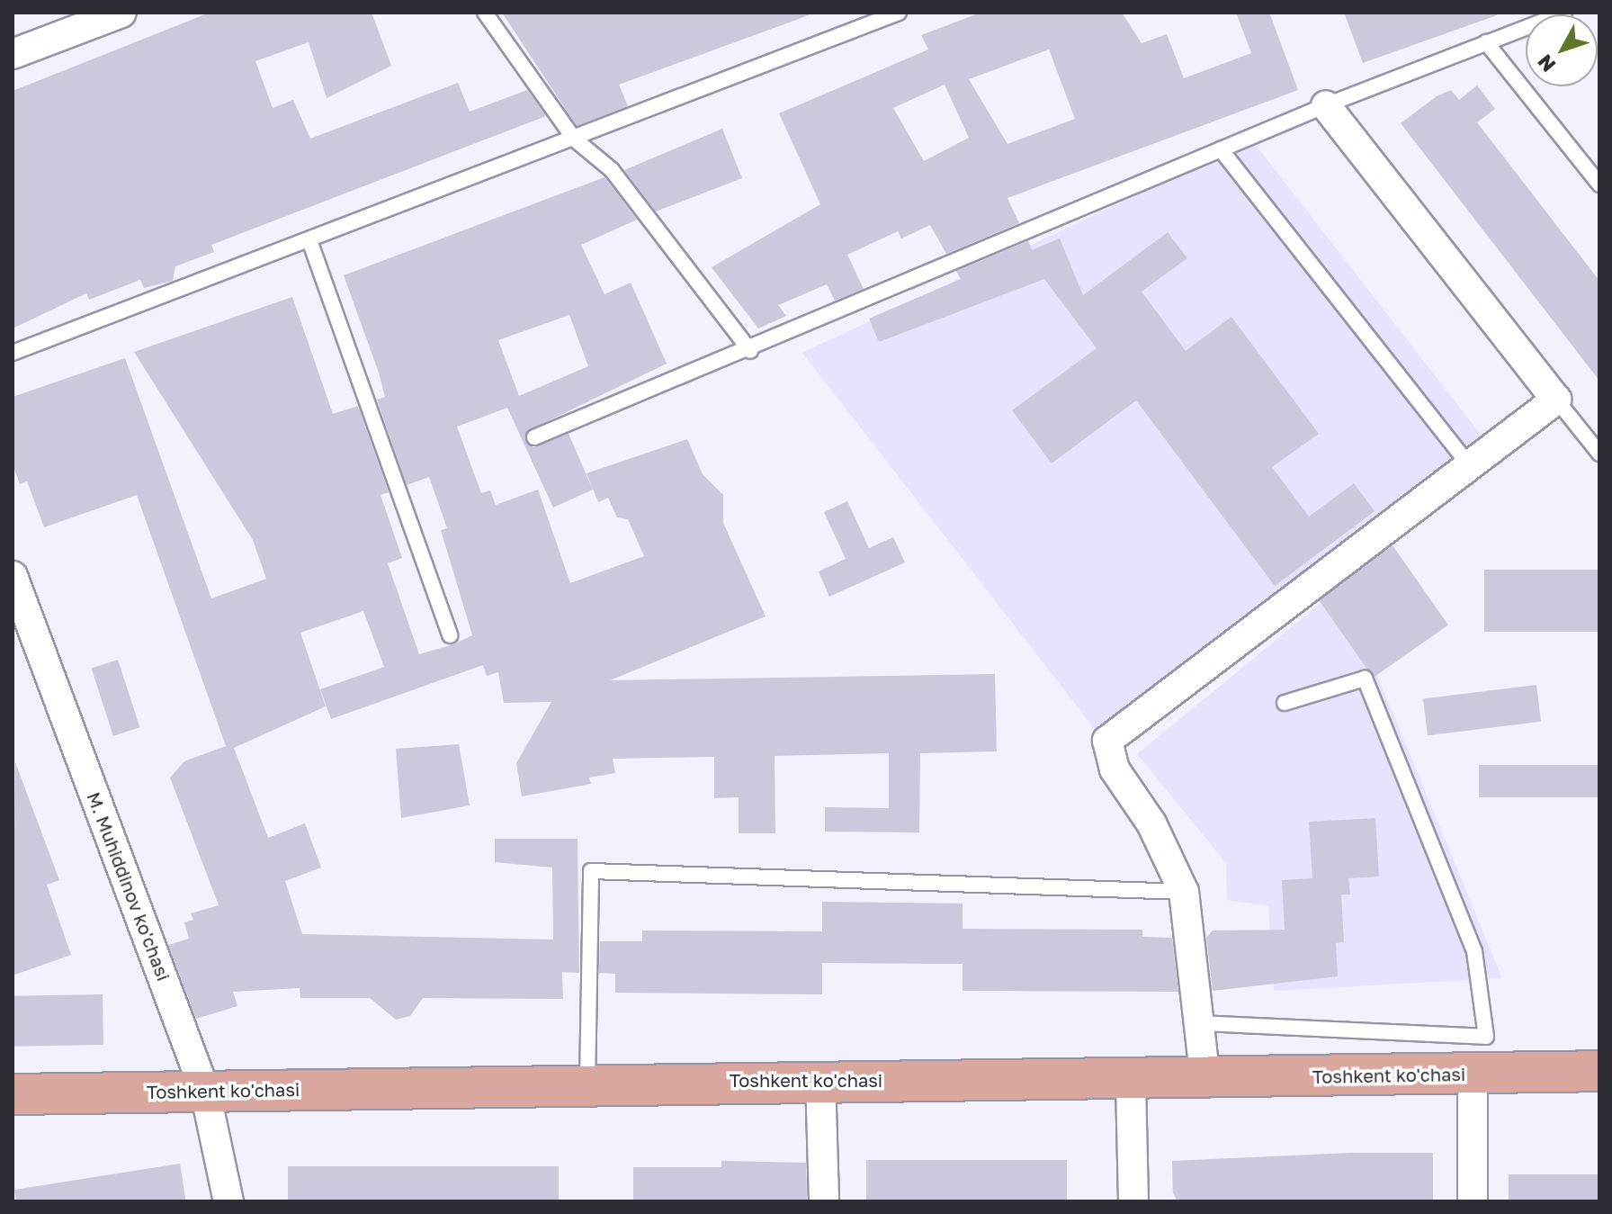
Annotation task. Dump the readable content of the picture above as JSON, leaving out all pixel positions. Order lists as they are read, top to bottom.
{
  "streets": {
    "main road": ["Toshkent ko'chasi"],
    "street": ["M. Muhiddinov ko'chasi"]
  },
  "crossings": [
    ["M. Muhiddinov ko'chasi", "Toshkent ko'chasi"]
  ],
  "north": "bottom left"
}
